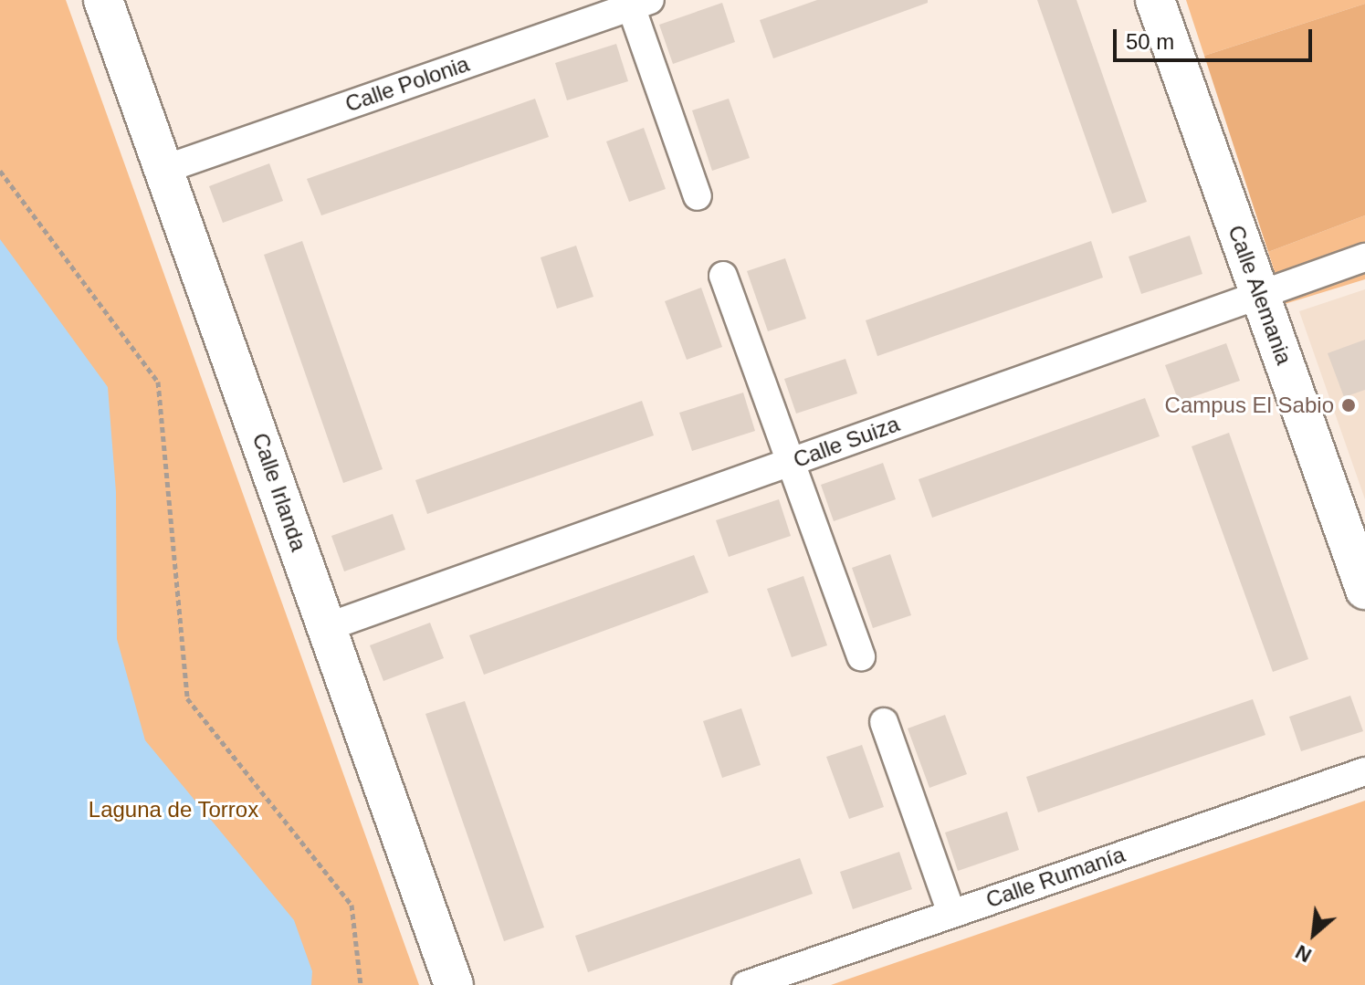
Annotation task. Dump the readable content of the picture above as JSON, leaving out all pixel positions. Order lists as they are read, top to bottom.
{
  "streets": {
    "street": [
      "Calle Polonia",
      "Calle Alemania",
      "Calle Suiza",
      "Calle Irlanda",
      "Calle Rumanía"
    ]
  },
  "crossings": [
    ["Calle Polonia", "Calle Irlanda"],
    ["Calle Alemania", "Calle Suiza"],
    ["Calle Suiza", "Calle Irlanda"]
  ],
  "parks": ["Laguna de Torrox"],
  "places": ["Campus El Sabio"],
  "scale_bar": "50 m",
  "north": "bottom left"
}
